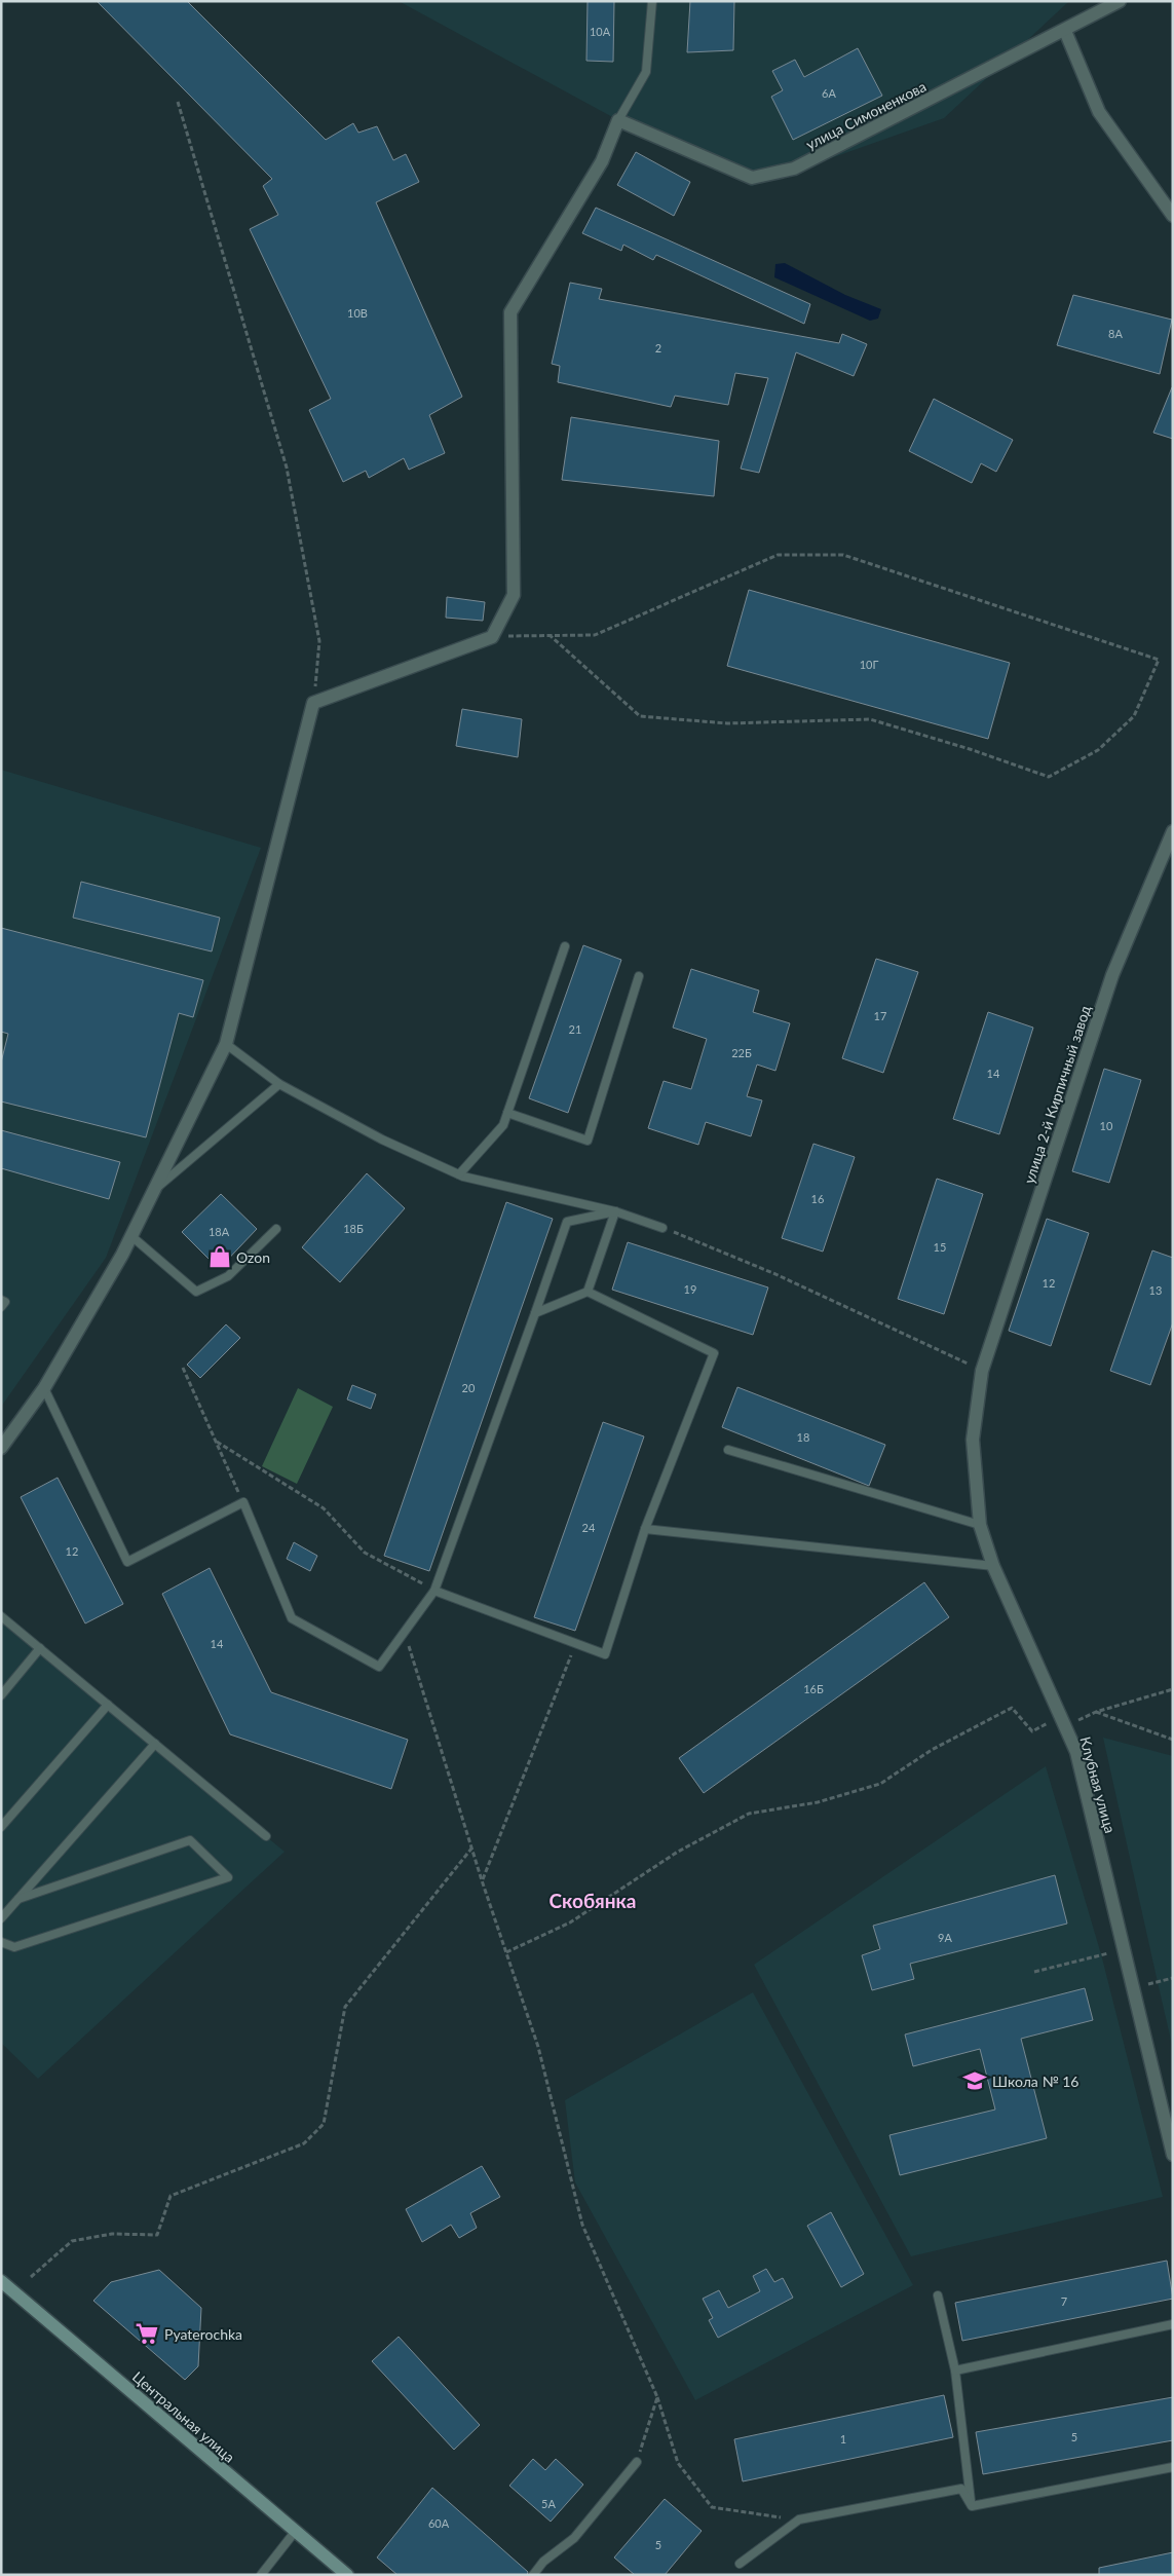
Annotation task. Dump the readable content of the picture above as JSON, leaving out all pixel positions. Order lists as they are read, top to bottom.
{
  "streets": {
    "main road": ["Центральная улица"],
    "street": ["улица Симоненкова", "улица 2-й Кирпичный завод", "Клубная улица"]
  },
  "crossings": [
    ["улица 2-й Кирпичный завод", "Клубная улица"]
  ],
  "districts": ["Скобянка"],
  "places": {
    "shop": ["Ozon"],
    "school or university": ["Школа № 16"],
    "supermarket": ["Pyaterochka"]
  },
  "house_numbers": [
    "10А",
    "6А",
    "10В",
    "8А",
    "2",
    "10Г",
    "17",
    "21",
    "22Б",
    "14",
    "10",
    "16",
    "18Б",
    "18А",
    "15",
    "12",
    "19",
    "13",
    "20",
    "18",
    "24",
    "12",
    "14",
    "16Б",
    "9А",
    "7",
    "5",
    "1",
    "5А",
    "60А",
    "5"
  ]
}
